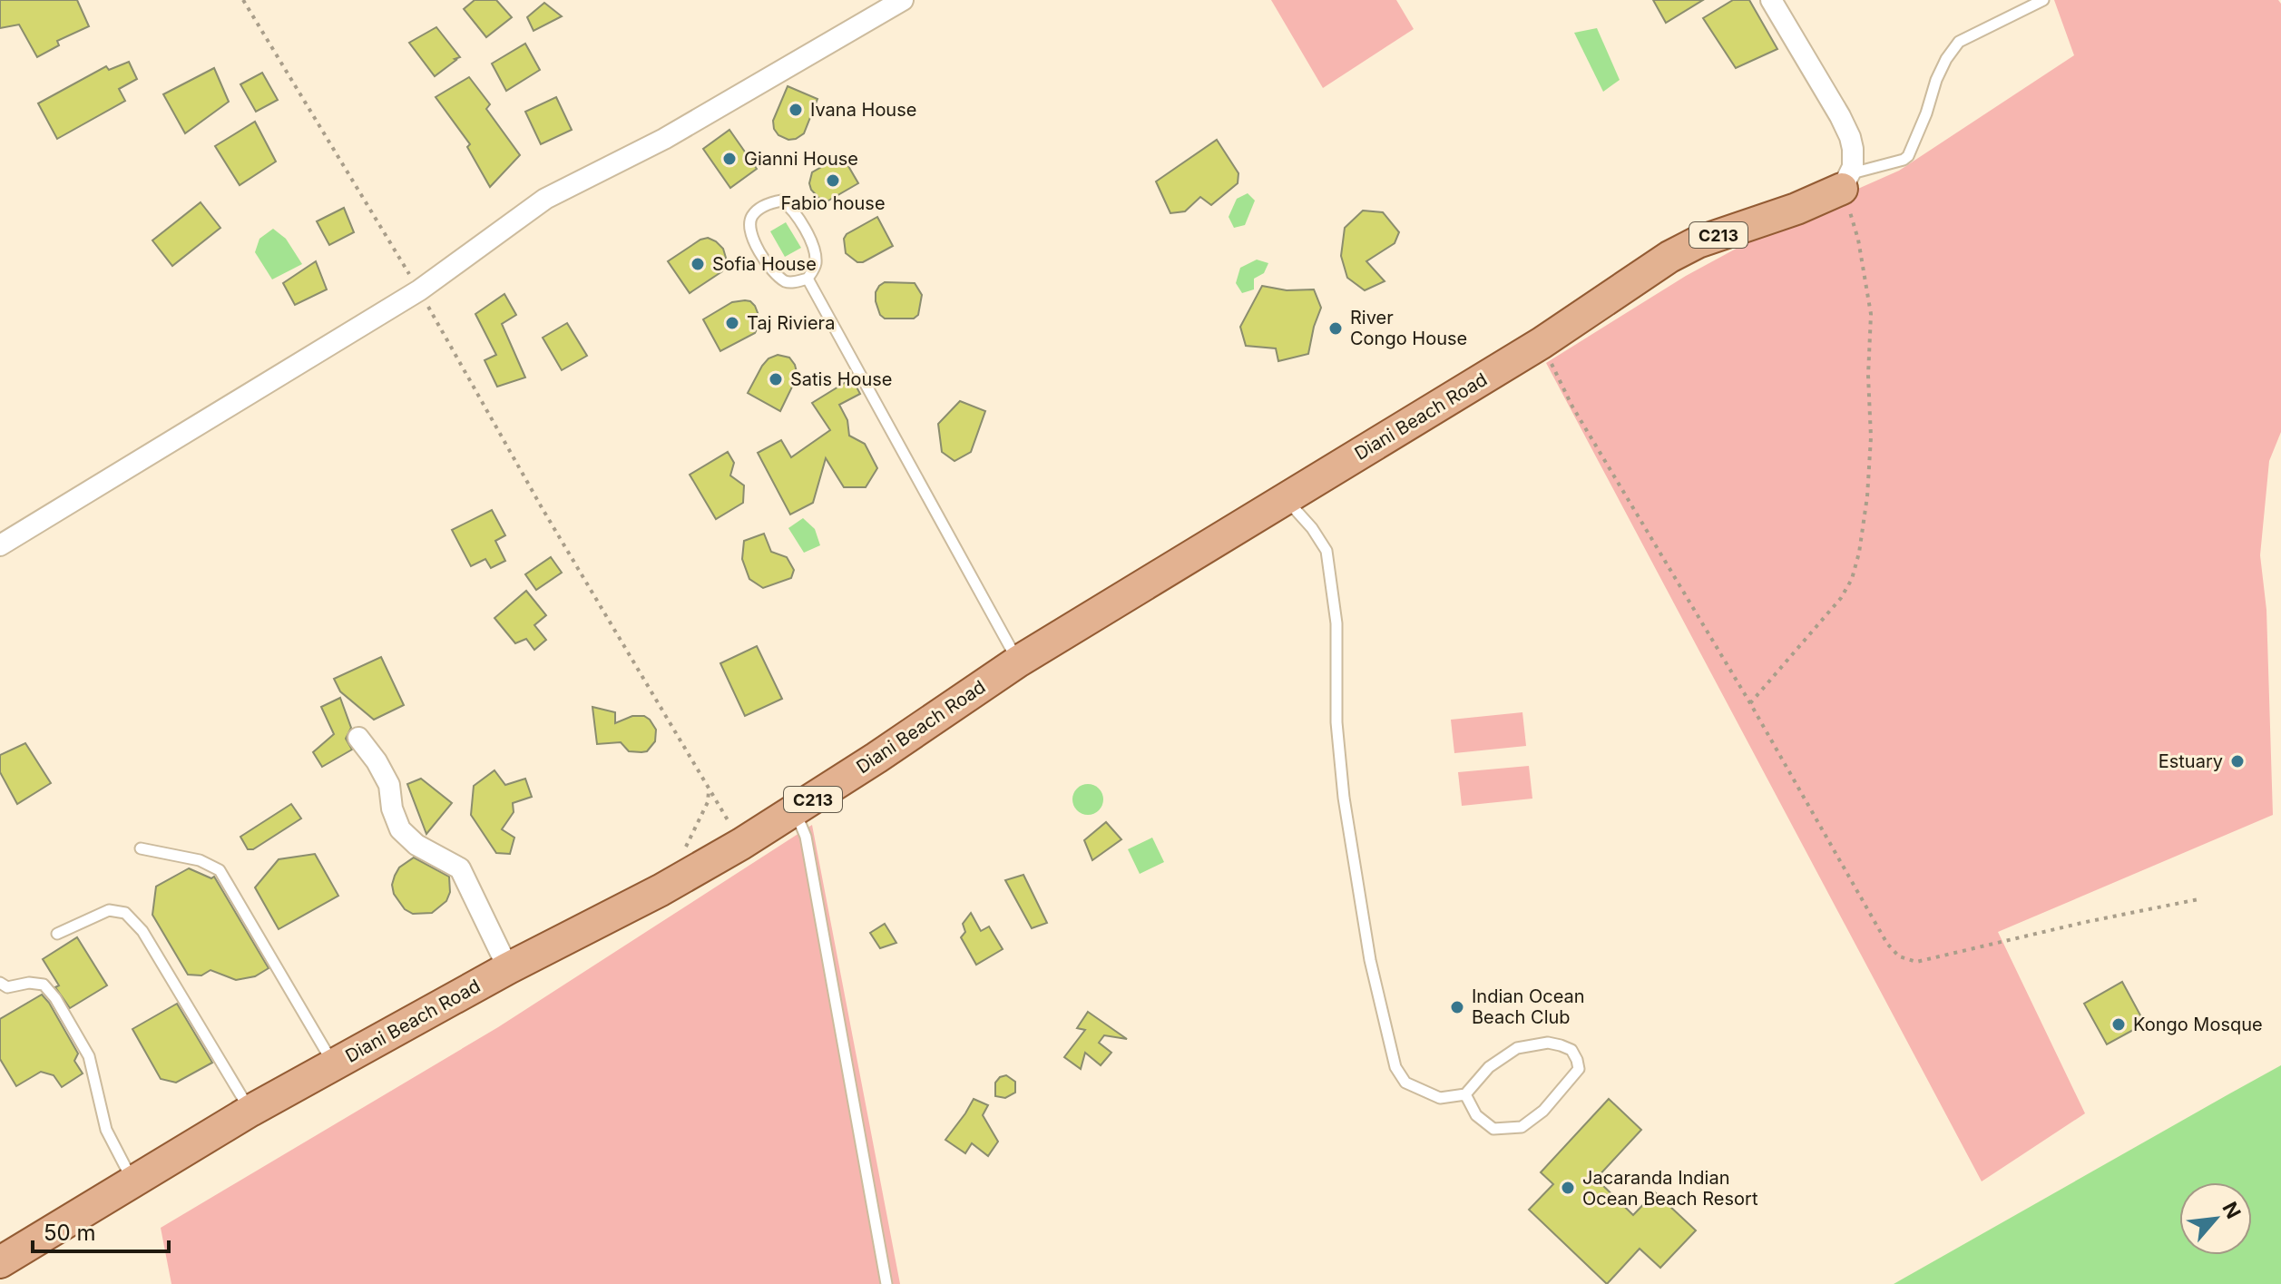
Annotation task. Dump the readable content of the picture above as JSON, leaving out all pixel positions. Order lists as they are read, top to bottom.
{
  "streets": {
    "main road": ["C213", "Diani Beach Road"]
  },
  "places": [
    "Ivana House",
    "Gianni House",
    "Fabio house",
    "Sofia House",
    "Taj Riviera",
    "River Congo House",
    "Satis House",
    "Estuary",
    "Indian Ocean Beach Club",
    "Kongo Mosque",
    "Jacaranda Indian Ocean Beach Resort"
  ],
  "scale_bar": "50 m",
  "north": "top right"
}
